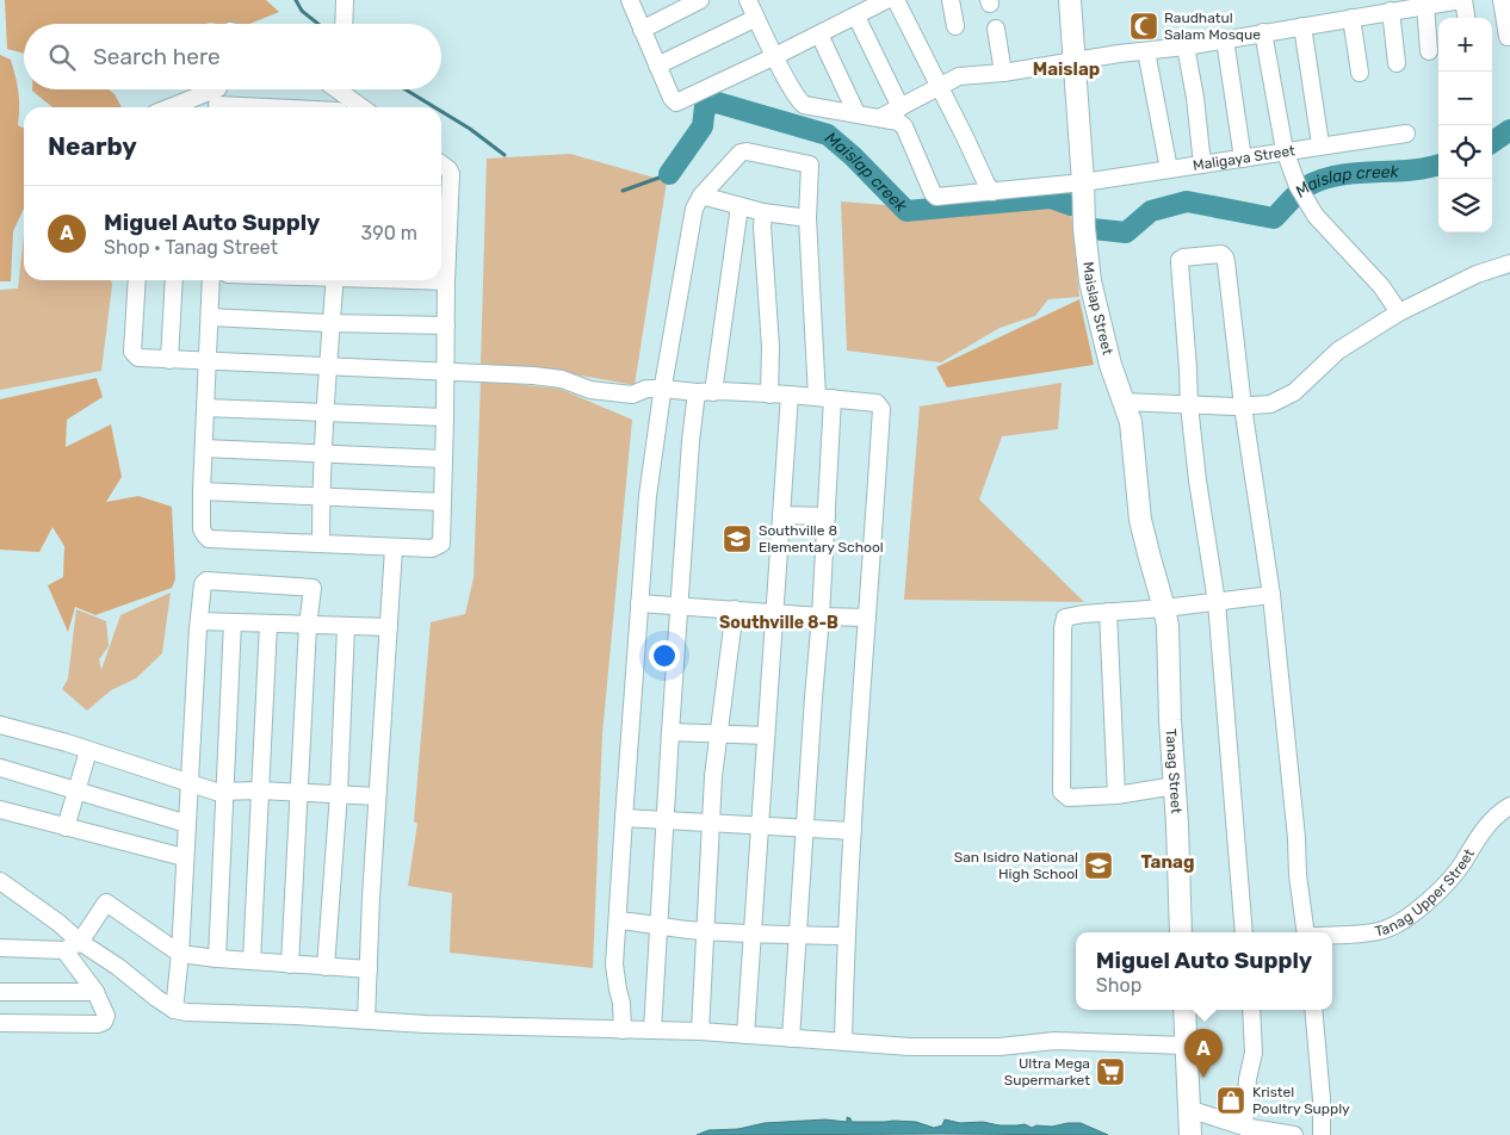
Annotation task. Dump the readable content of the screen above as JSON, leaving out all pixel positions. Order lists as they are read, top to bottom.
{
  "streets": {
    "main road": ["Maislap Street", "Tanag Street"],
    "street": ["Maligaya Street", "Tanag Upper Street"]
  },
  "crossings": [
    ["Maligaya Street", "Maislap Street"],
    ["Maislap Street", "Tanag Street"]
  ],
  "districts": ["Maislap", "Southville 8-B", "Tanag"],
  "water": ["Maislap creek"],
  "places": {
    "mosque": ["Raudhatul Salam Mosque"],
    "school or university": ["Southville 8 Elementary School", "San Isidro National High School"],
    "supermarket": ["Ultra Mega Supermarket"],
    "shop": ["Kristel Poultry Supply"]
  },
  "page": {
    "map_buttons": ["+", "−"],
    "search": "Search here",
    "heading": "Nearby",
    "list": [
      {
        "mark": "A",
        "name": "Miguel Auto Supply",
        "note": "Shop · Tanag Street",
        "value": "390 m"
      }
    ],
    "popup": ["Miguel Auto Supply", "Shop"],
    "pins": "A"
  }
}
